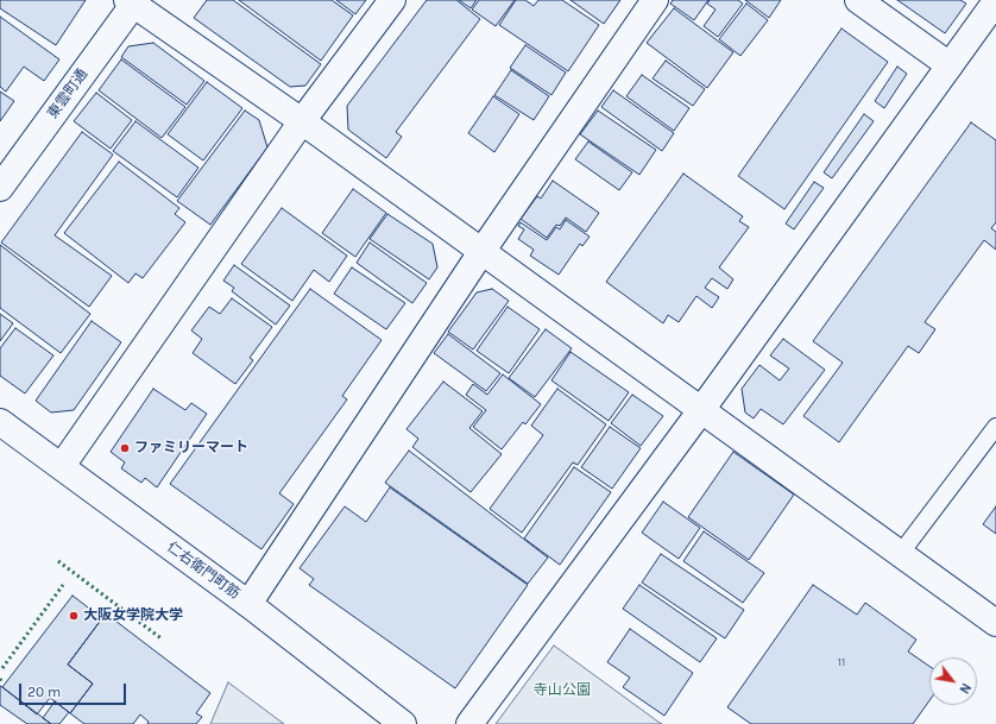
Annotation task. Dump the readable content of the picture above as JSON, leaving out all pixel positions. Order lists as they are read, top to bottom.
{
  "streets": {
    "street": ["東雲町通", "仁右衛門町筋"]
  },
  "parks": ["寺山公園"],
  "places": ["ファミリーマート", "大阪女学院大学"],
  "house_numbers": ["11"],
  "scale_bar": "20 m",
  "north": "bottom right"
}
